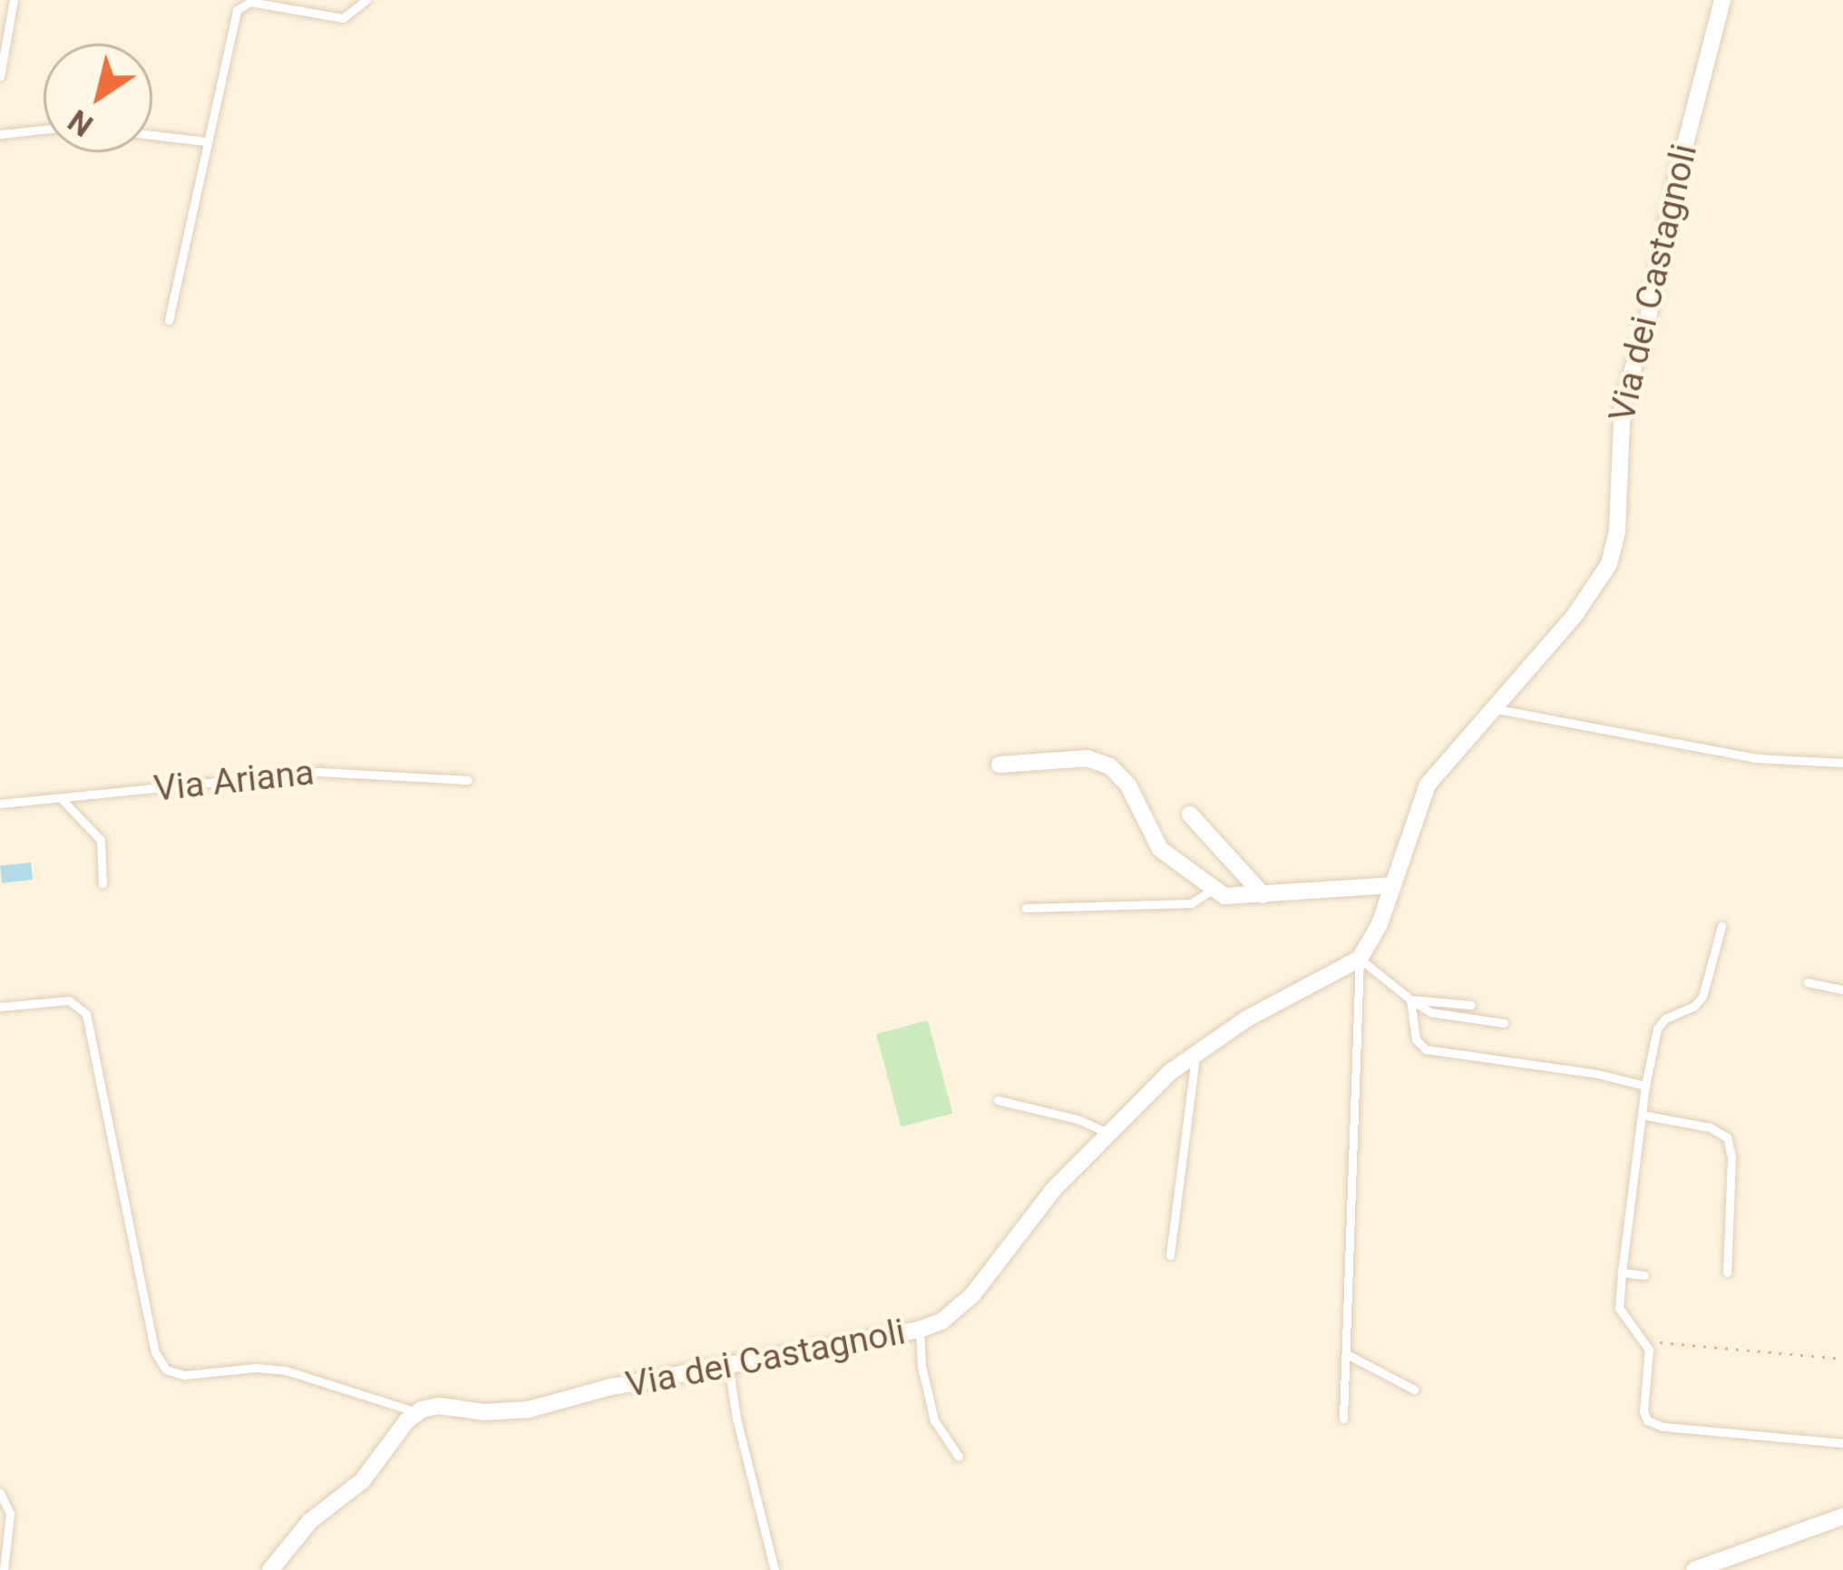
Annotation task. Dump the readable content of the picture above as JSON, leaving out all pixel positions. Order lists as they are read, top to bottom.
{
  "streets": {
    "street": ["Via dei Castagnoli"],
    "lane": ["Via Ariana"]
  },
  "north": "bottom left"
}
